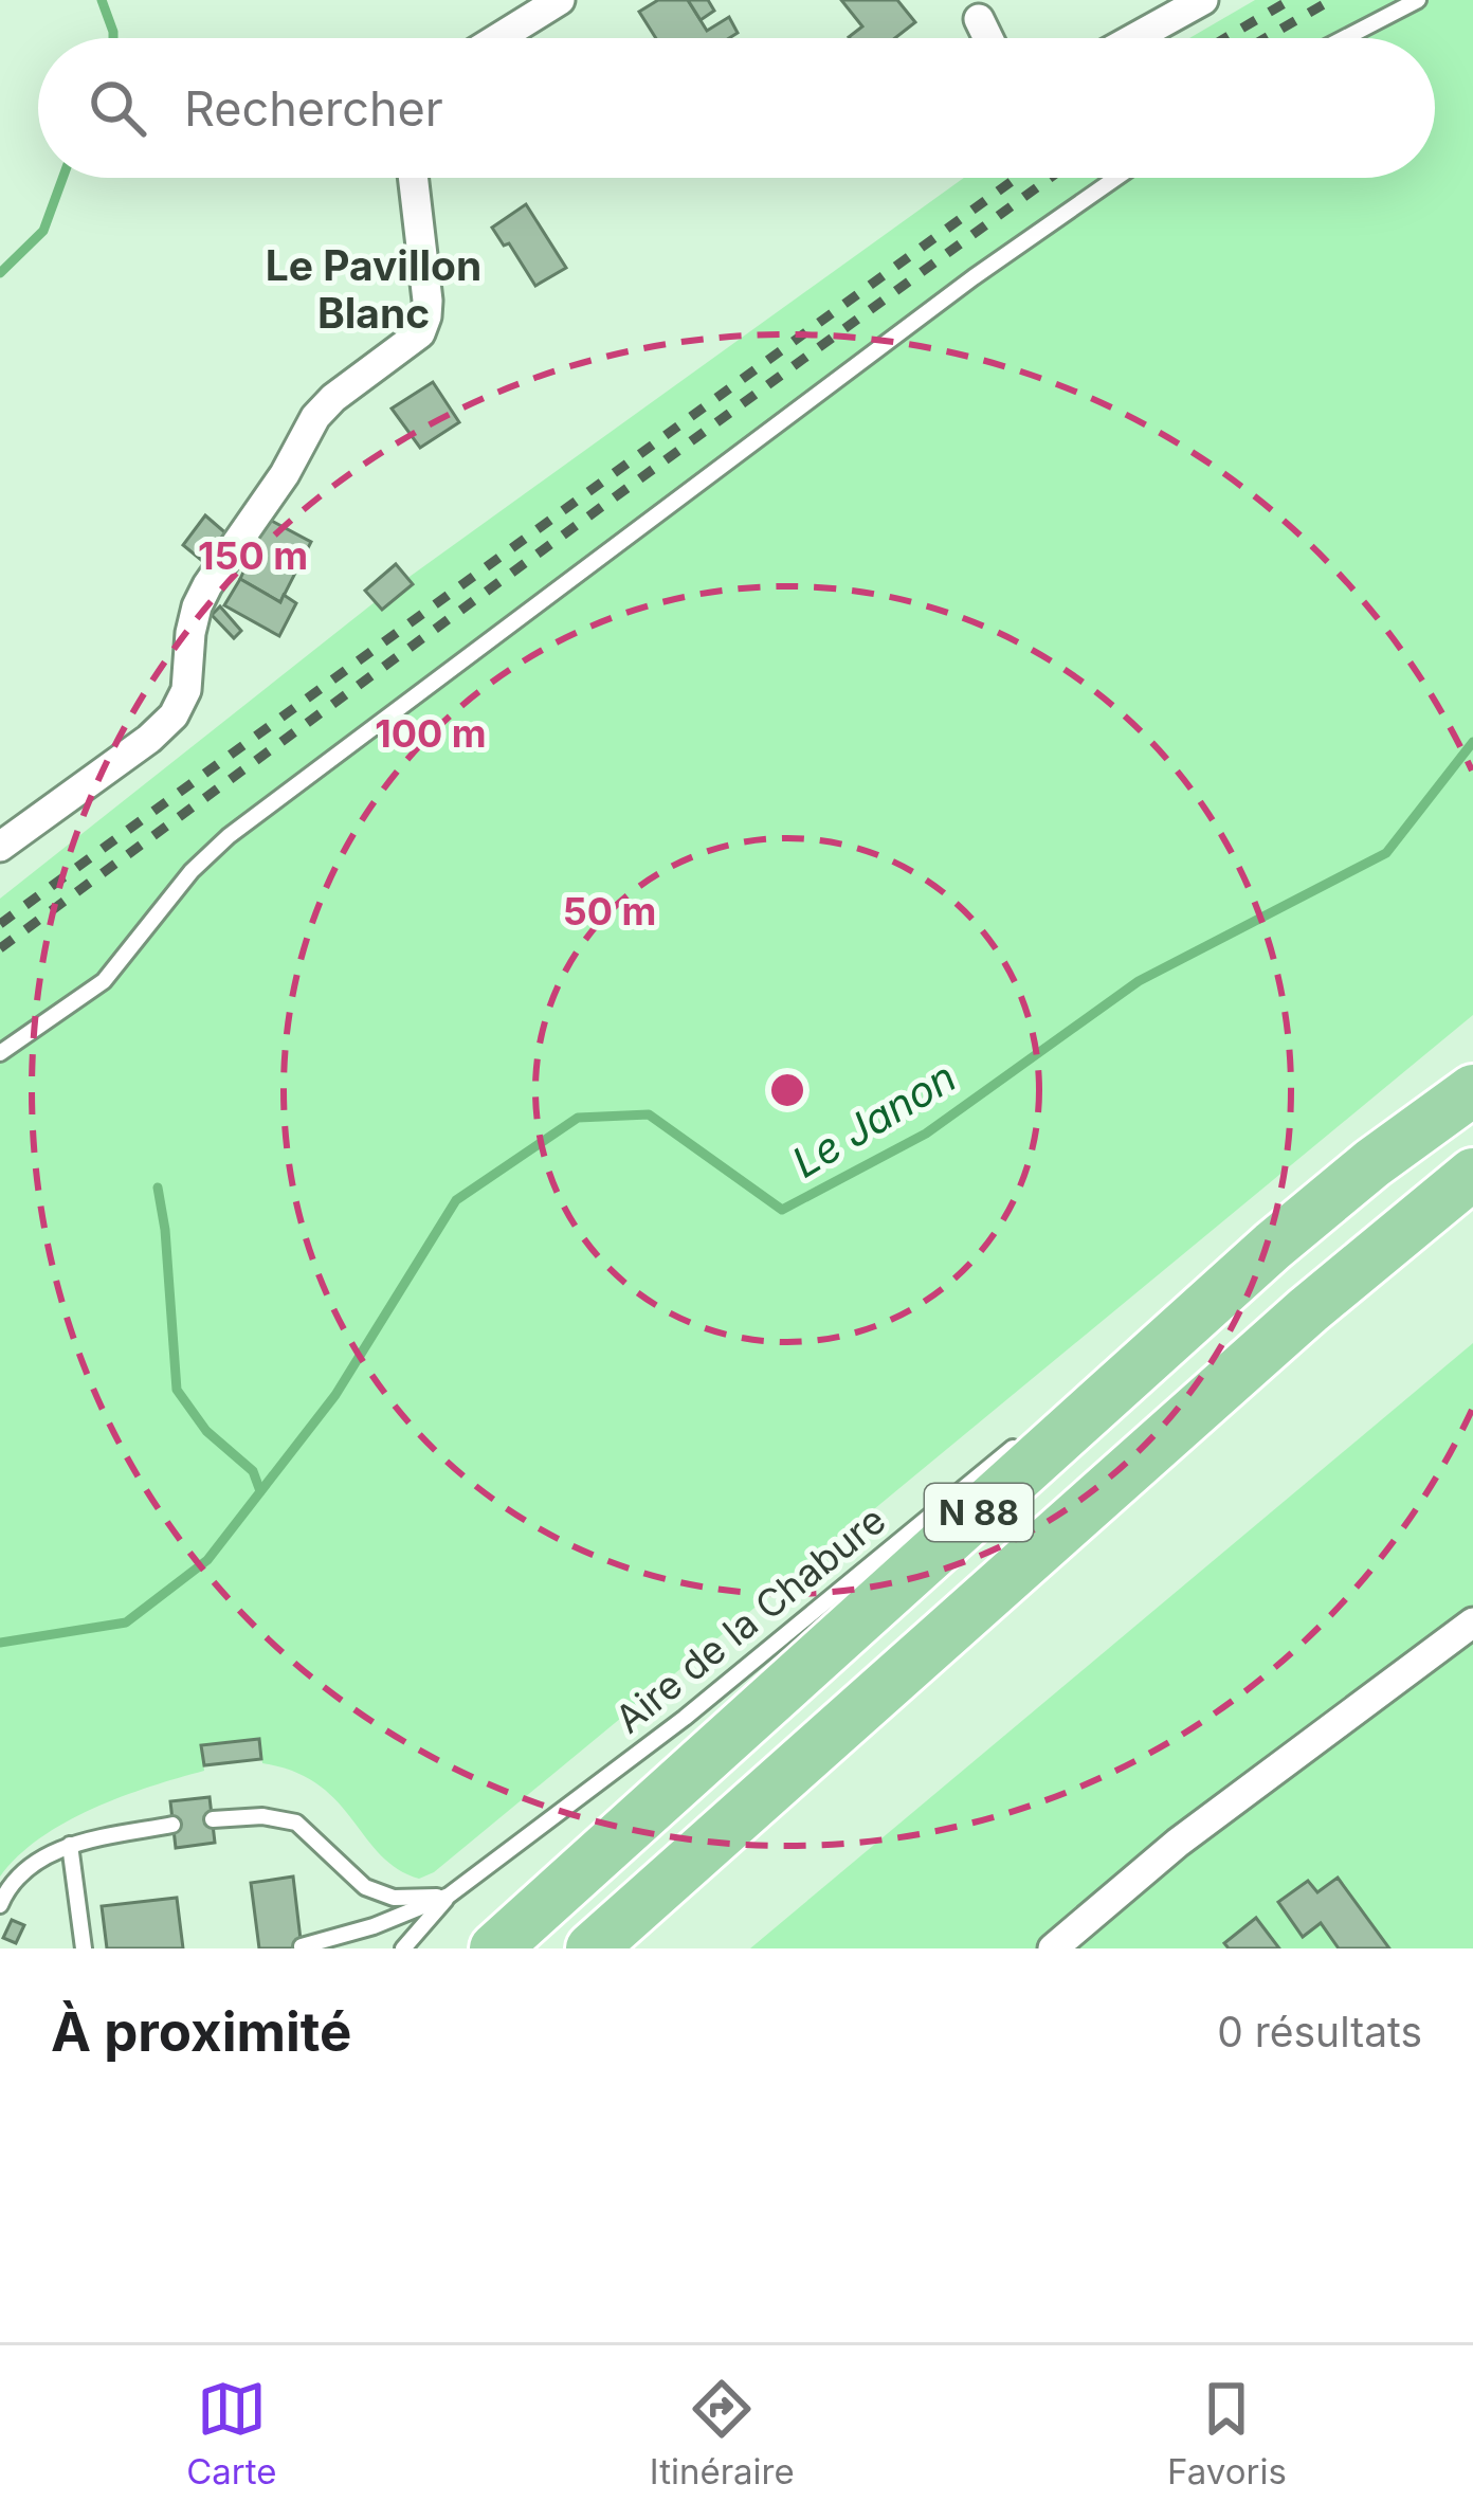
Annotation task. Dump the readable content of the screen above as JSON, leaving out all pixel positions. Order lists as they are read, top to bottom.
{
  "streets": {
    "highway": ["N 88"],
    "lane": ["Aire de la Chabure"]
  },
  "districts": ["Le Pavillon Blanc"],
  "water": ["Le Janon"],
  "page": {
    "search": "Rechercher",
    "heading": ["À proximité", "0 résultats"],
    "nav": ["Carte", "Itinéraire", "Favoris"]
  },
  "rings": ["150 m", "100 m", "50 m"]
}
